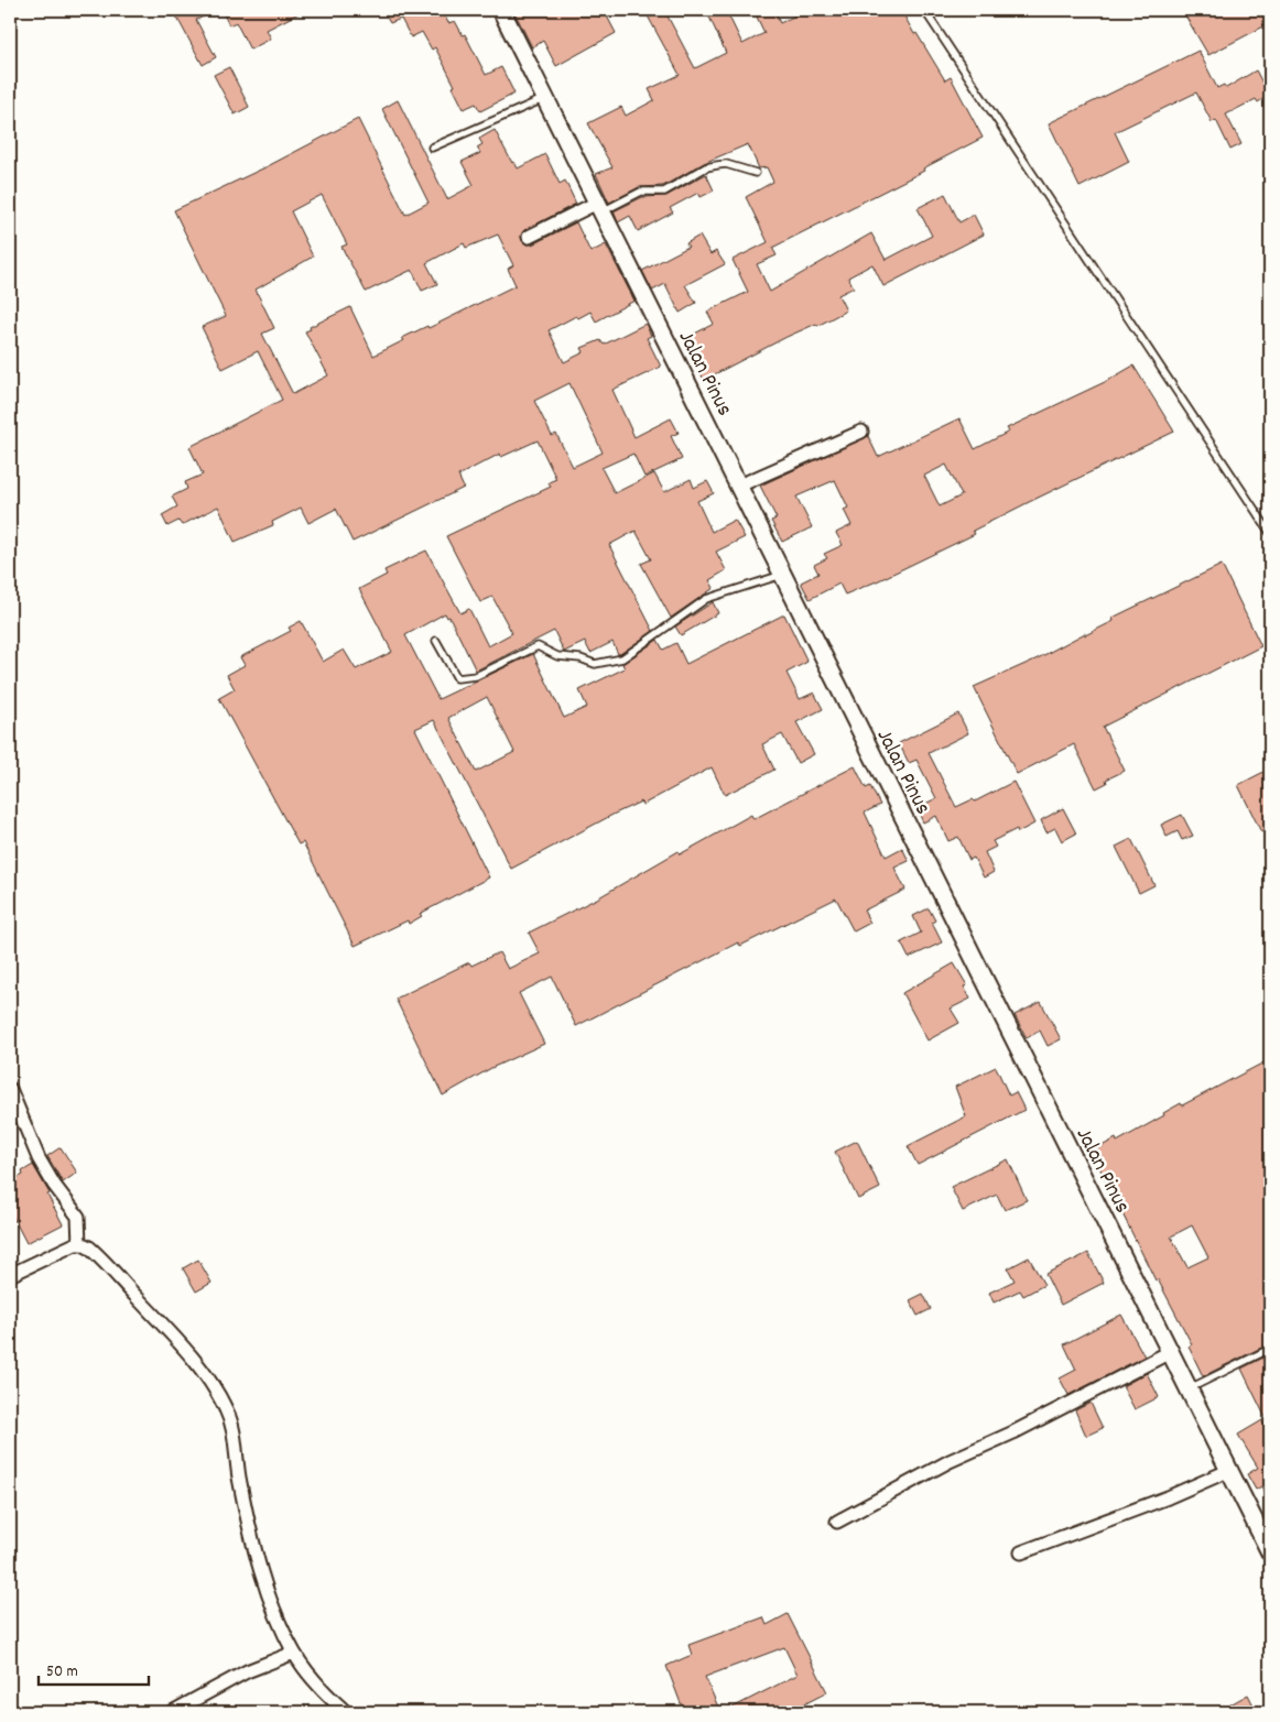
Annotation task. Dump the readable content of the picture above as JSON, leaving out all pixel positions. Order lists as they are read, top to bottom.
{
  "streets": {
    "street": ["Jalan Pinus"]
  },
  "scale_bar": "50 m"
}
